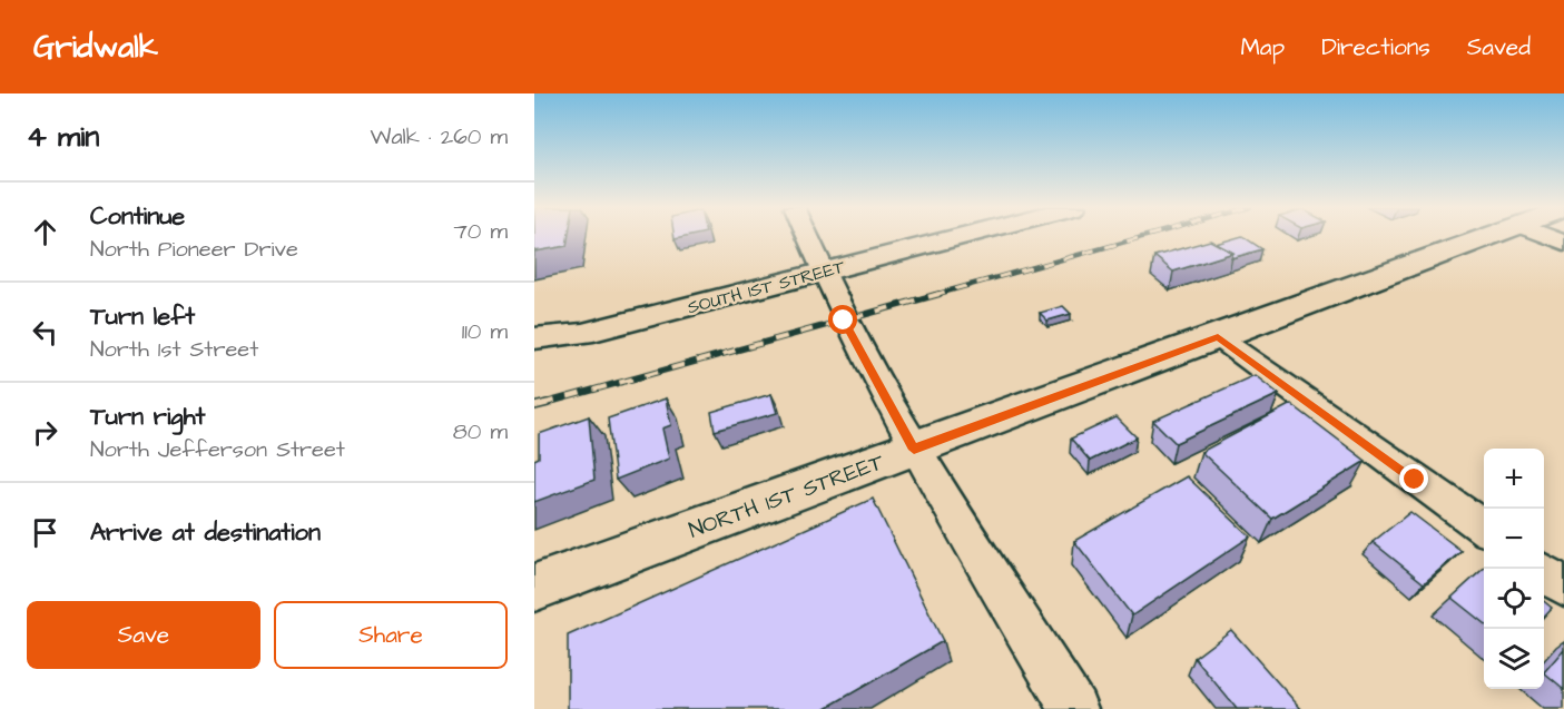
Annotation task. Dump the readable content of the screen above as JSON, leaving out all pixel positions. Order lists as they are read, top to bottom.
{
  "streets": {
    "main road": ["SOUTH 1ST STREET", "NORTH 1ST STREET"]
  },
  "page": {
    "header": "Gridwalk",
    "nav": ["Map", "Directions", "Saved"],
    "heading": ["4 min", "Walk · 260 m"],
    "list": [
      ["Continue", "North Pioneer Drive", "70 m"],
      ["Turn left", "North 1st Street", "110 m"],
      ["Turn right", "North Jefferson Street", "80 m"],
      "Arrive at destination"
    ],
    "map_buttons": ["+", "−"],
    "buttons": ["Save", "Share"]
  }
}
